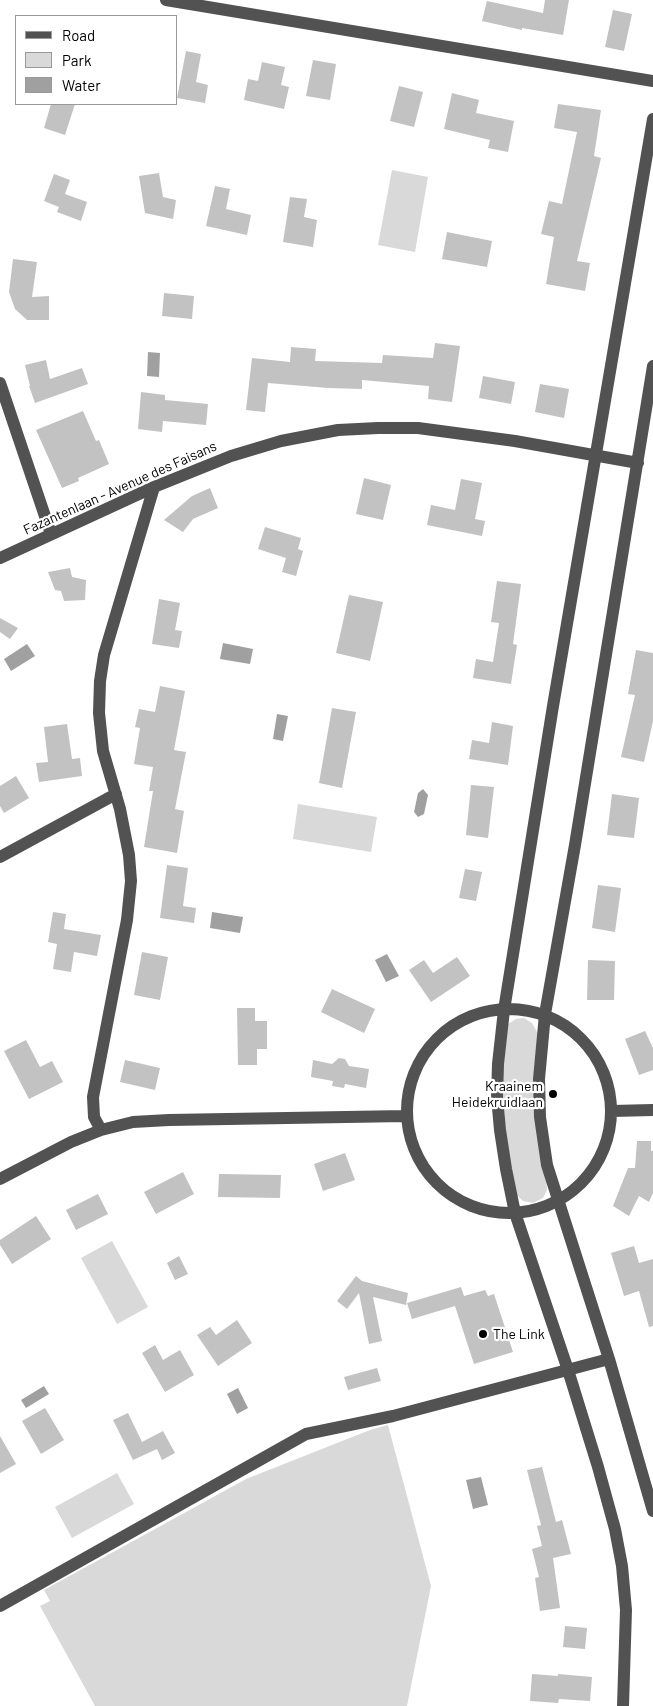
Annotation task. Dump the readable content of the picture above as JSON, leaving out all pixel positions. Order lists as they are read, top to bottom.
{
  "streets": {
    "street": ["Fazantenlaan - Avenue des Faisans"]
  },
  "places": ["Kraainem Heidekruidlaan", "The Link"],
  "legend": ["Road", "Park", "Water"]
}
